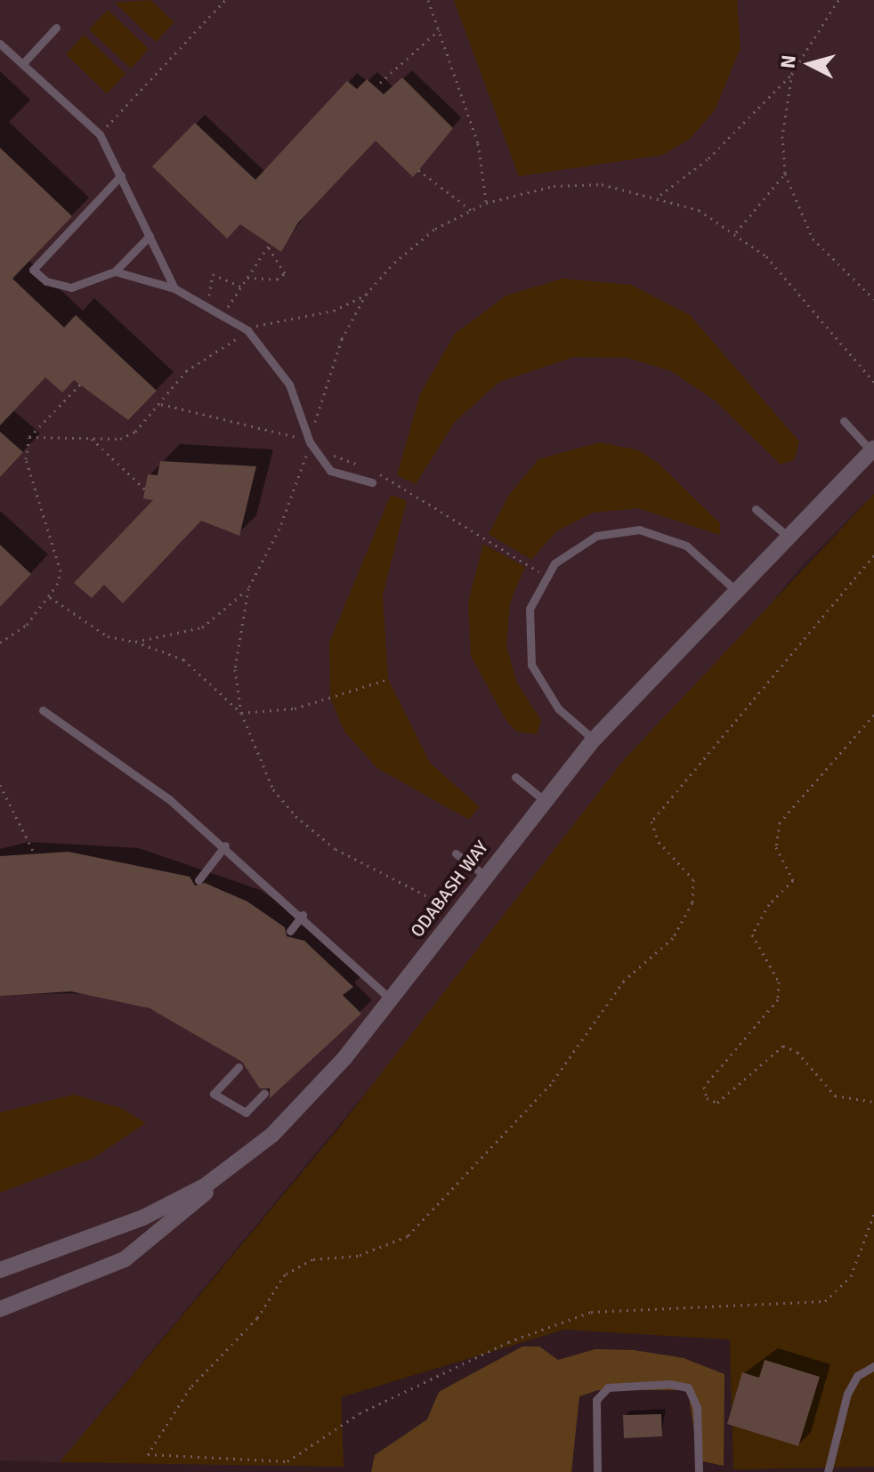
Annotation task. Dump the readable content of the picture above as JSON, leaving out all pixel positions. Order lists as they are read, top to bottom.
{
  "streets": {
    "street": ["ODABASH WAY"]
  },
  "north": "left"
}
